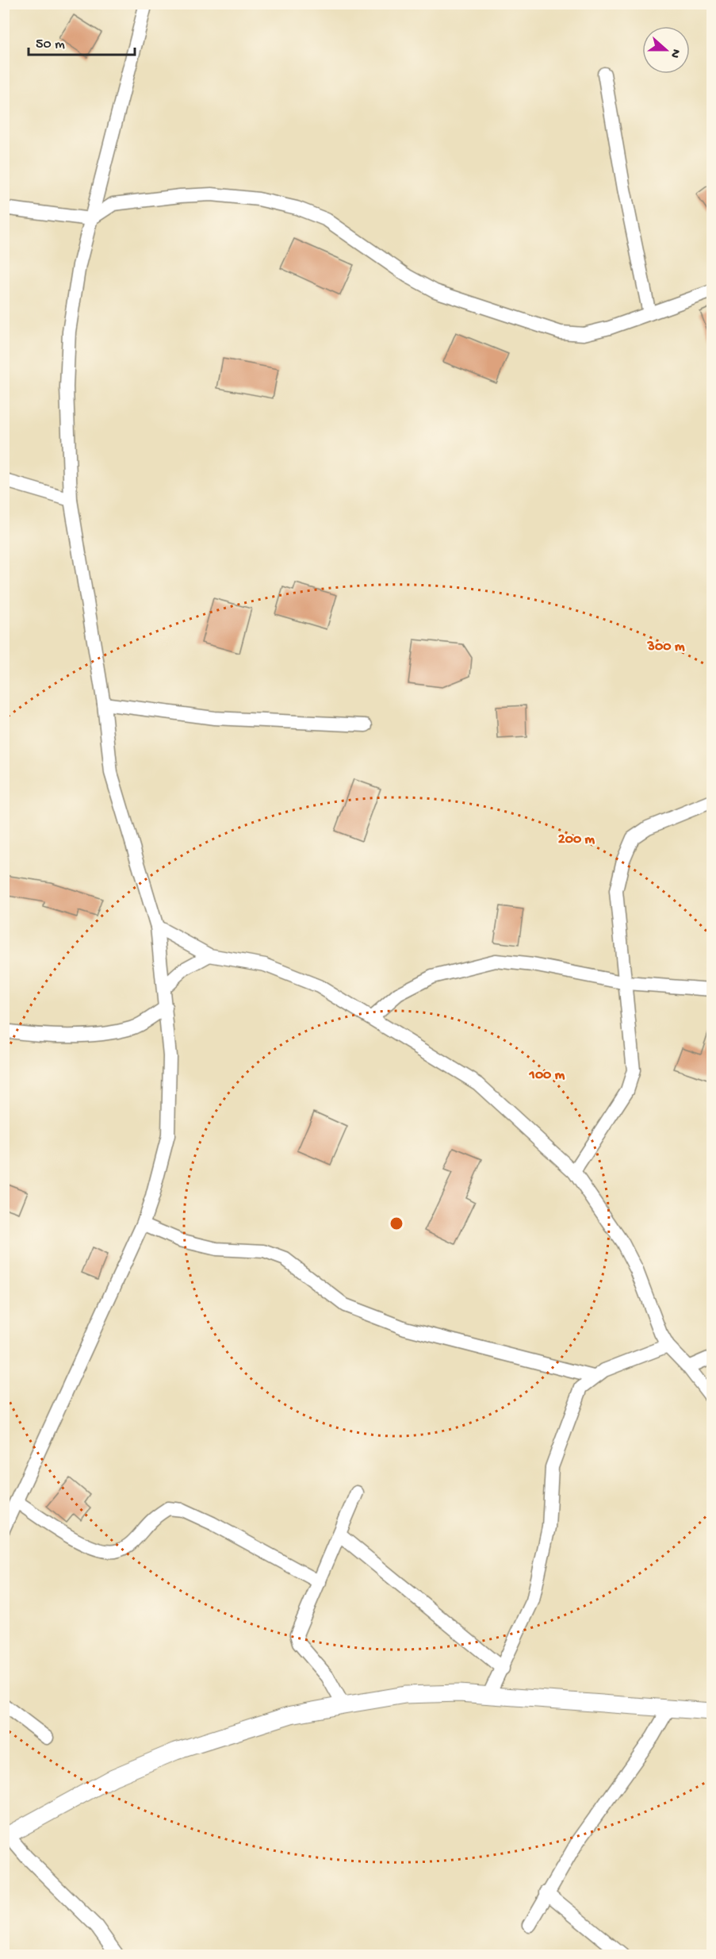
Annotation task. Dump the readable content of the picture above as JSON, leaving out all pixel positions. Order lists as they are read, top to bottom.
{
  "scale_bar": "50 m",
  "north": "right",
  "rings": ["300 m", "200 m", "100 m"]
}
